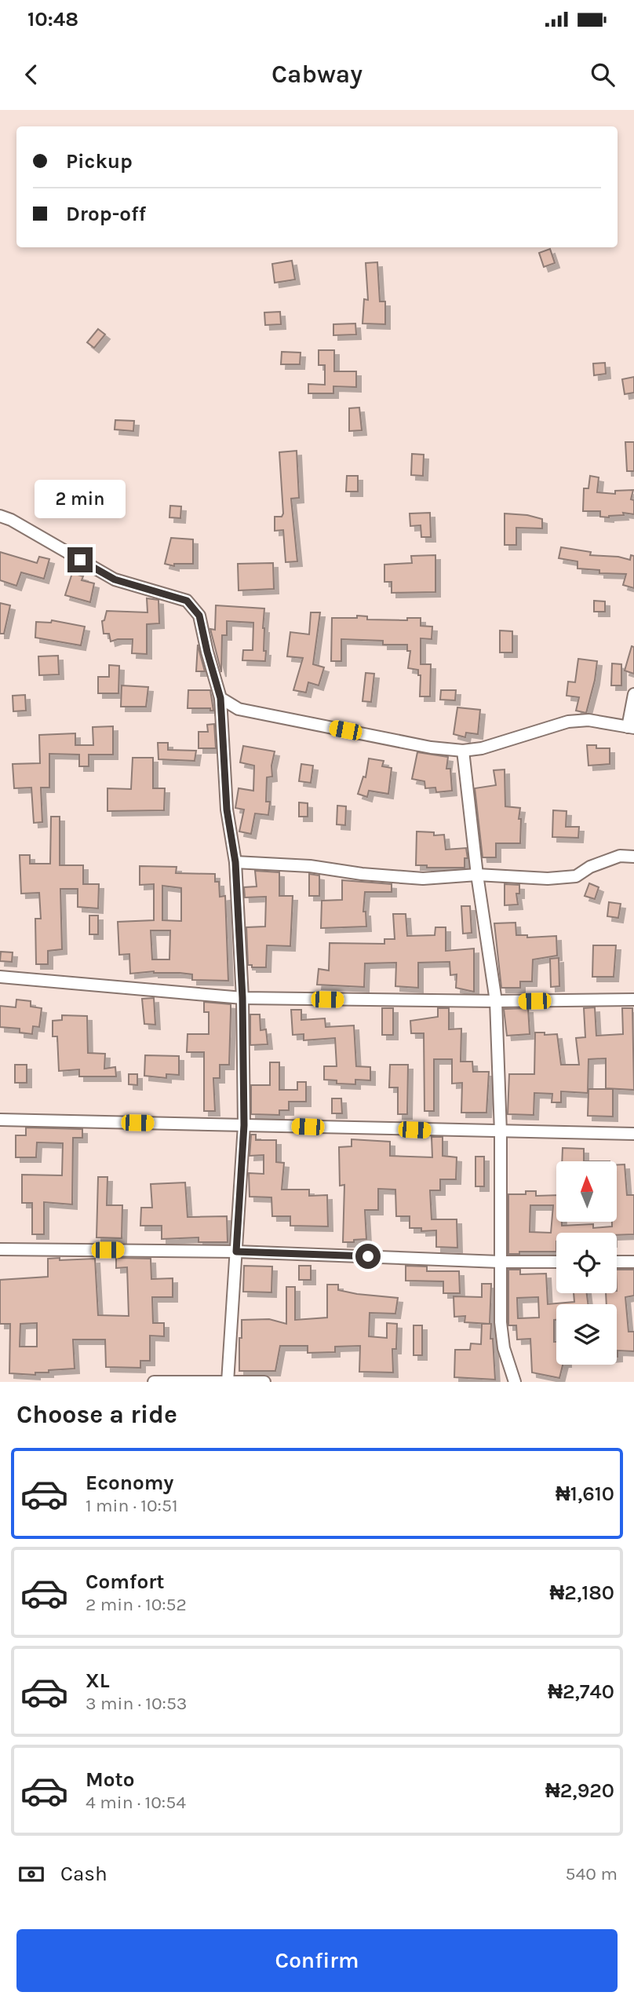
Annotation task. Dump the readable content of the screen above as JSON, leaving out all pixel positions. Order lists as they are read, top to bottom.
{
  "north": "top",
  "page": {
    "status": "10:48",
    "header": "Cabway",
    "banner": ["Pickup", "Drop-off"],
    "bubble": "2 min",
    "heading": "Choose a ride",
    "list": [
      {
        "name": "Economy",
        "note": "1 min · 10:51",
        "value": "₦1,610"
      },
      {
        "name": "Comfort",
        "note": "2 min · 10:52",
        "value": "₦2,180"
      },
      {
        "name": "XL",
        "note": "3 min · 10:53",
        "value": "₦2,740"
      },
      {
        "name": "Moto",
        "note": "4 min · 10:54",
        "value": "₦2,920"
      }
    ],
    "pay": ["Cash", "540 m"],
    "buttons": "Confirm"
  }
}
